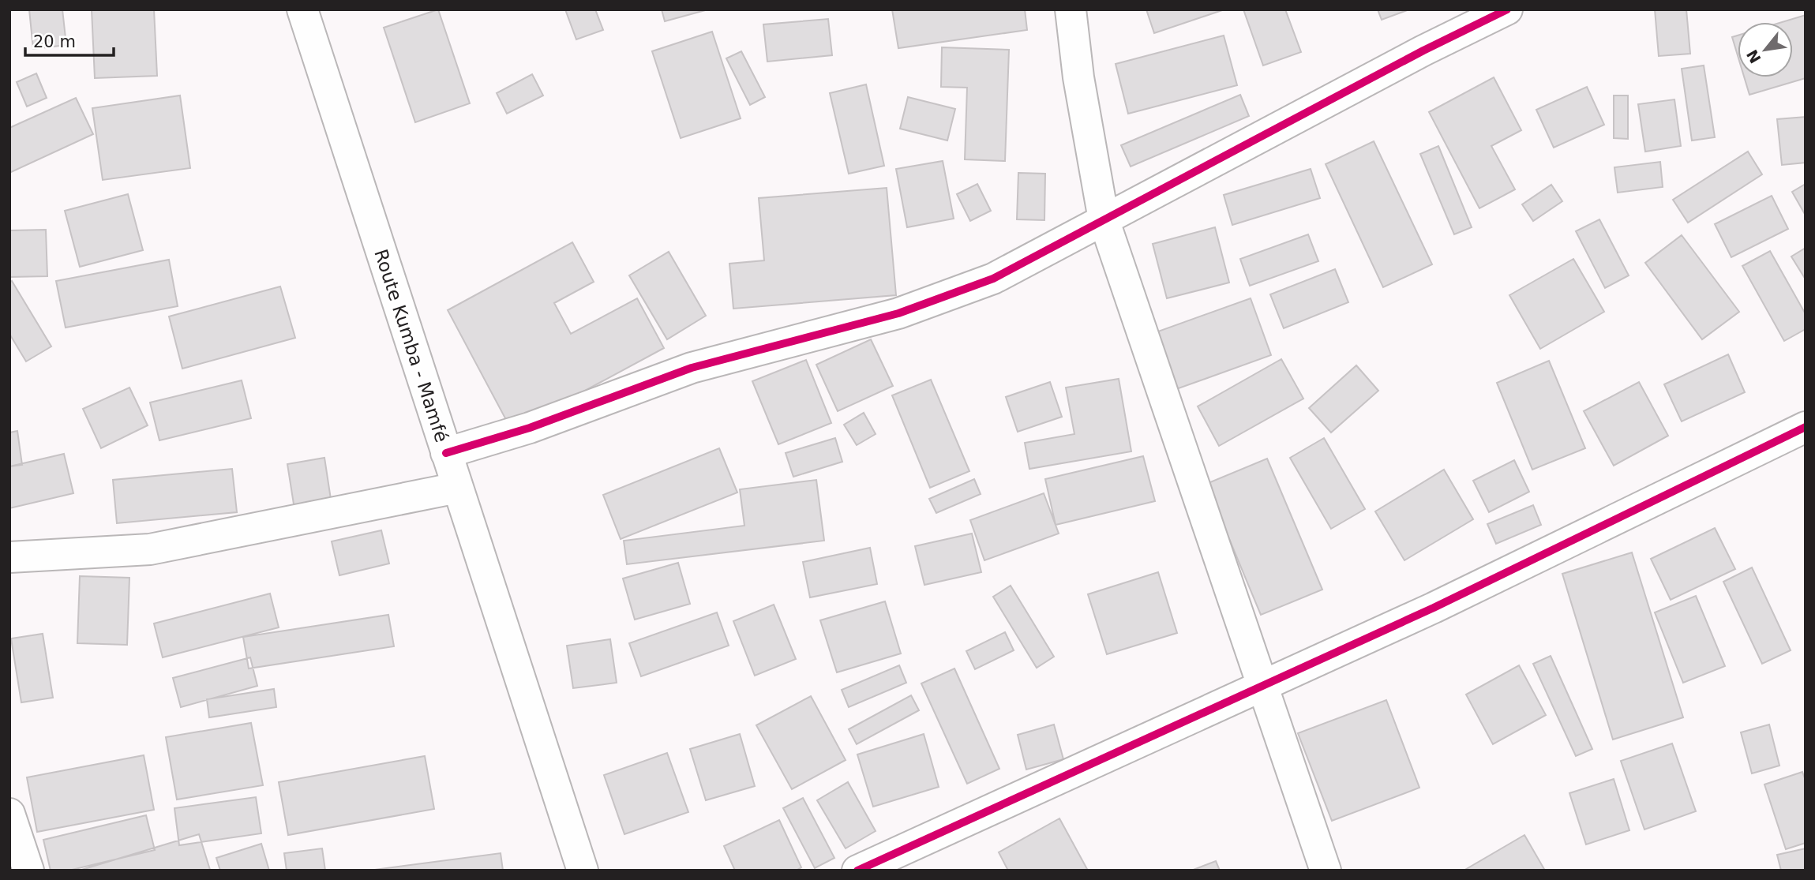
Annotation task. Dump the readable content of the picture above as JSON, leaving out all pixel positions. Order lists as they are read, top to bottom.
{
  "streets": {
    "main road": ["Route Kumba - Mamfé"]
  },
  "scale_bar": "20 m",
  "north": "bottom left"
}
